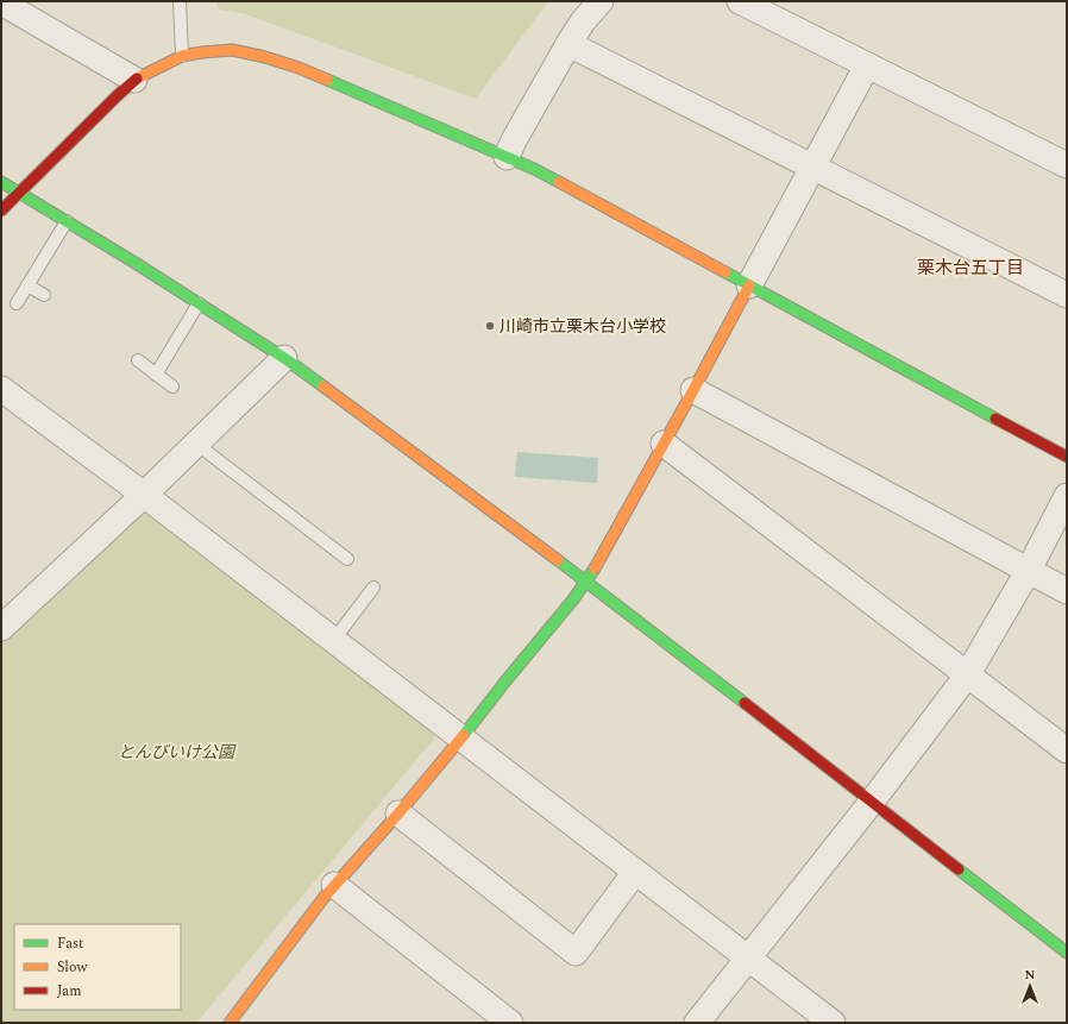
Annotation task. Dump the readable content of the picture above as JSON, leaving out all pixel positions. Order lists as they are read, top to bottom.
{
  "districts": ["栗木台五丁目"],
  "parks": ["とんびいけ公園"],
  "places": ["川崎市立栗木台小学校"],
  "legend": ["Fast", "Slow", "Jam"],
  "north": "top"
}
